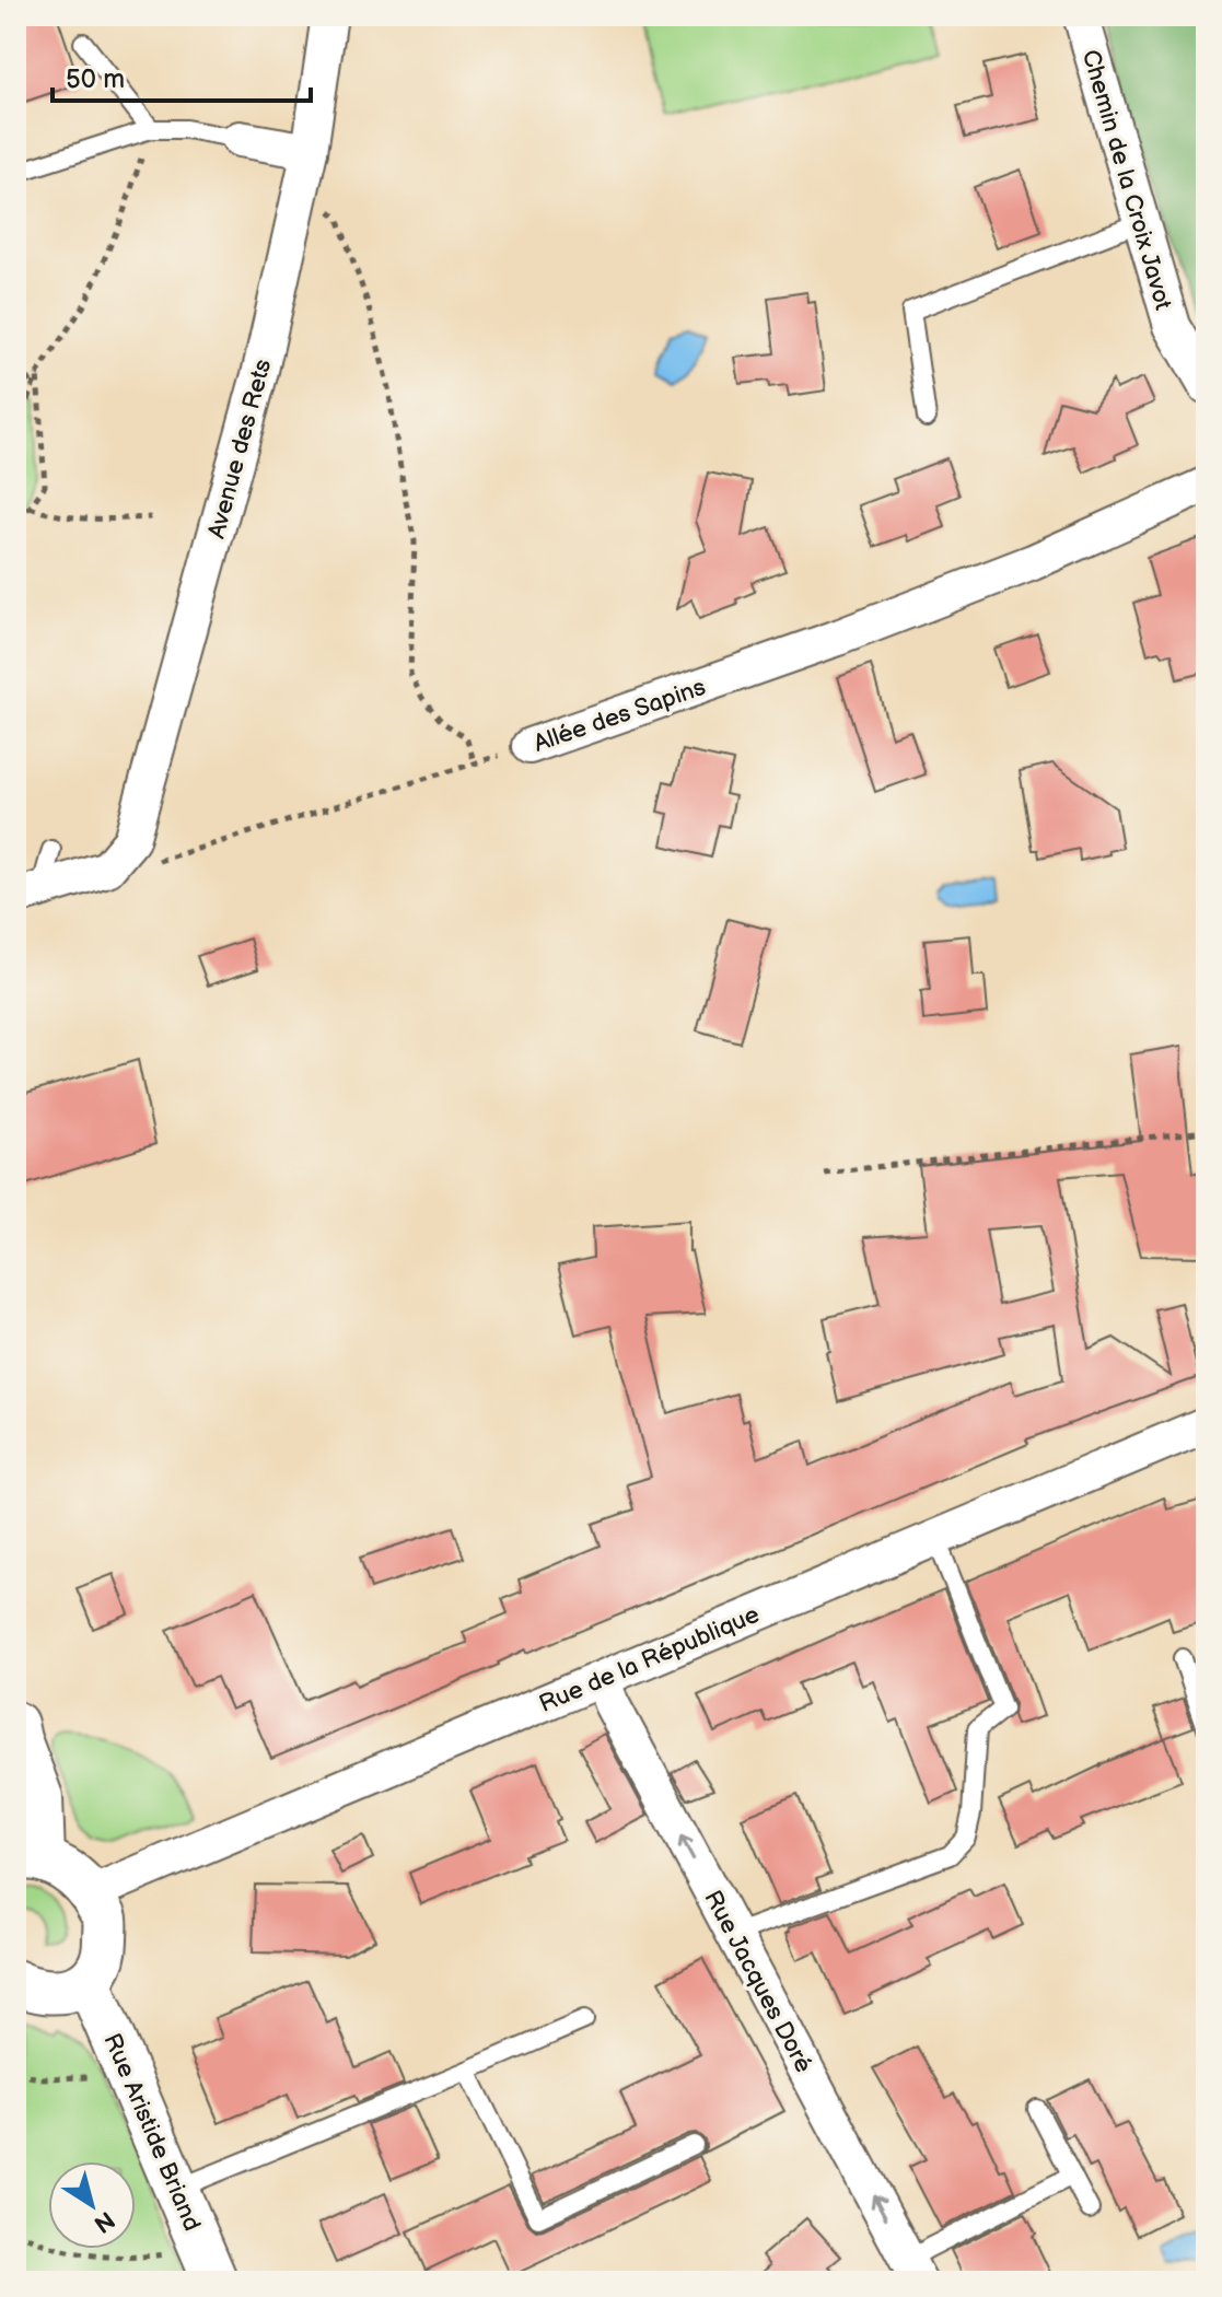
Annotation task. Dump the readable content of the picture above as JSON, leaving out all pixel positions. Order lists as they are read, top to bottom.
{
  "streets": {
    "street": [
      "Chemin de la Croix Javot",
      "Avenue des Rets",
      "Allée des Sapins",
      "Rue de la République",
      "Rue Jacques Doré",
      "Rue Aristide Briand"
    ]
  },
  "crossings": [
    ["Avenue des Rets", "Allée des Sapins"],
    ["Rue de la République", "Rue Jacques Doré"]
  ],
  "one_way": ["Rue Jacques Doré"],
  "scale_bar": "50 m",
  "north": "bottom right"
}
